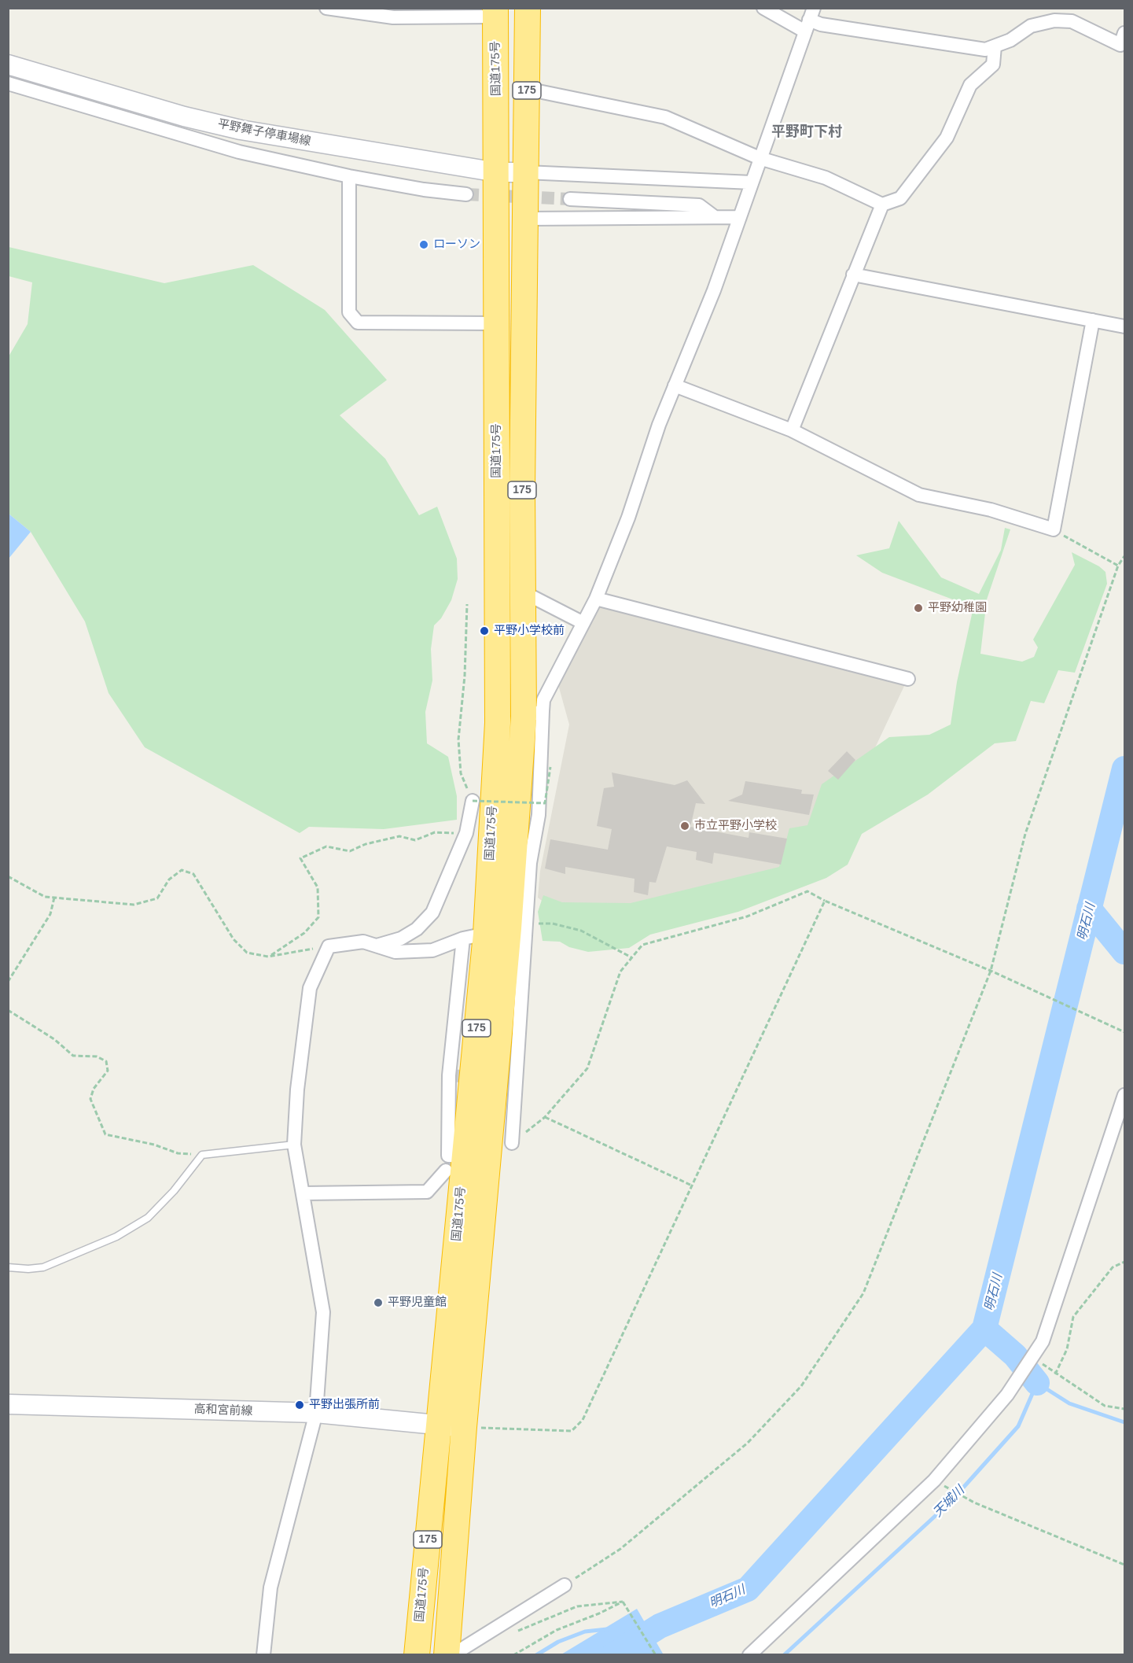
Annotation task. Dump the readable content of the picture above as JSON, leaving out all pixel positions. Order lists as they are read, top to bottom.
{
  "streets": {
    "highway": ["国道175号", "175"],
    "main road": ["平野舞子停車場線", "高和宮前線"]
  },
  "crossings": [
    ["国道175号", "平野舞子停車場線"],
    ["国道175号", "高和宮前線"]
  ],
  "districts": ["平野町下村"],
  "water": ["明石川", "天城川"],
  "places": [
    "ローソン",
    "平野幼稚園",
    "平野小学校前",
    "市立平野小学校",
    "平野児童館",
    "平野出張所前"
  ]
}
